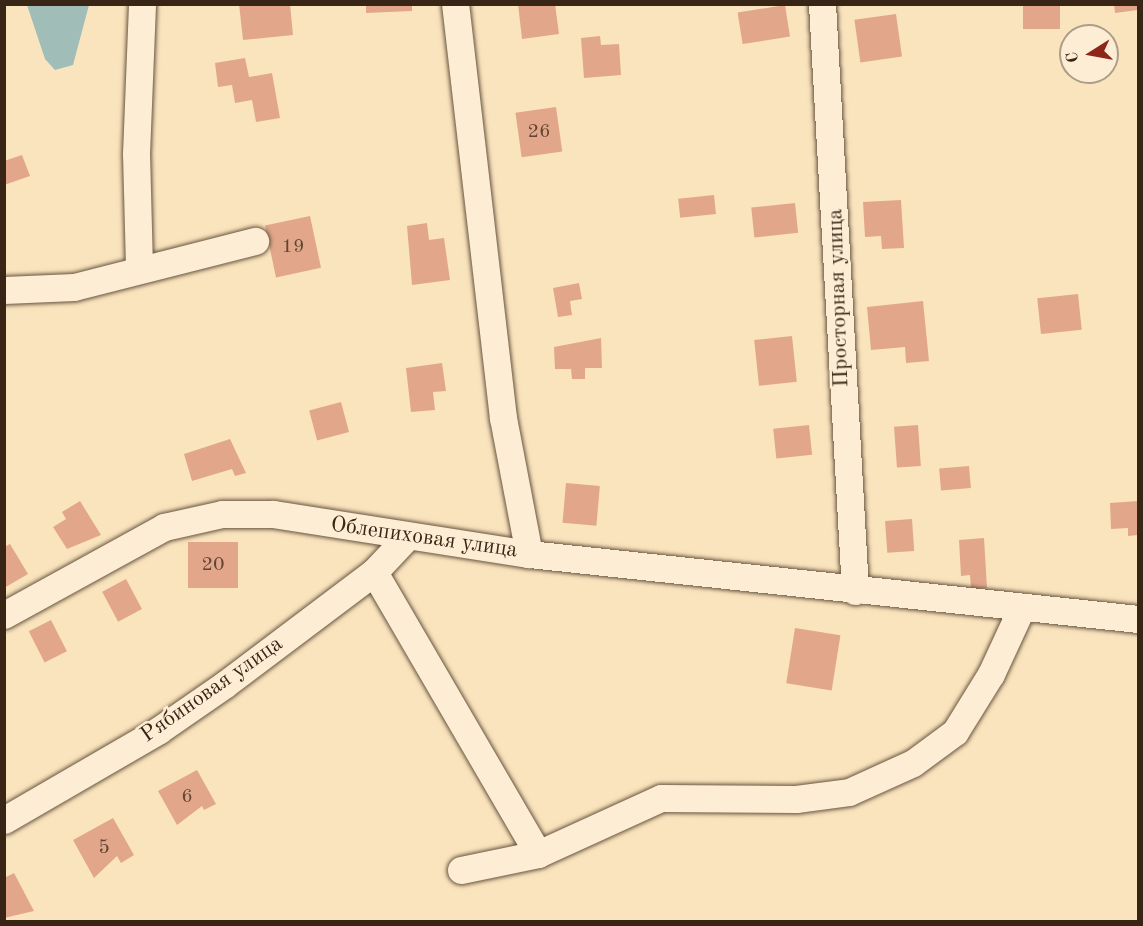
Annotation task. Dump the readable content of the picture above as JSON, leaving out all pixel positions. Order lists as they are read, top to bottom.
{
  "streets": {
    "street": ["Просторная улица", "Облепиховая улица", "Рябиновая улица"]
  },
  "crossings": [
    ["Облепиховая улица", "Рябиновая улица"]
  ],
  "house_numbers": [
    "26",
    "19",
    "20",
    "6",
    "5"
  ],
  "north": "left"
}
